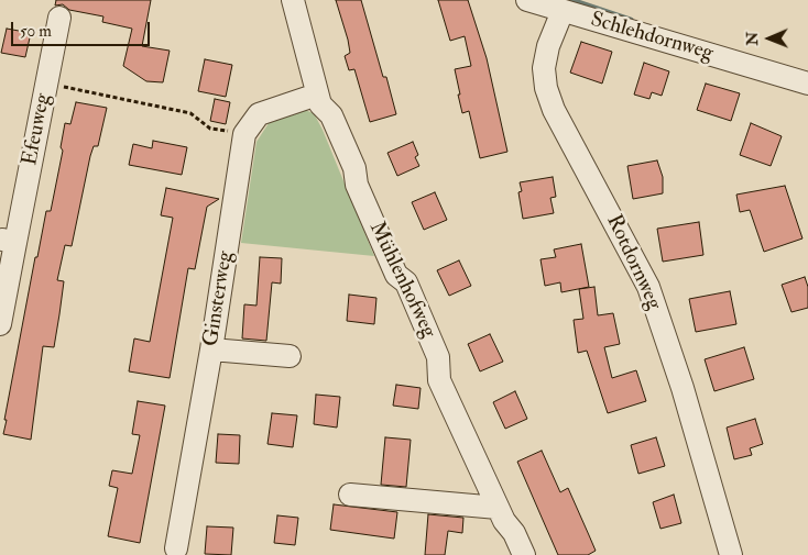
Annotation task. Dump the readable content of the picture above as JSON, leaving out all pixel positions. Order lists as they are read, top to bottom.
{
  "streets": {
    "street": [
      "Schlehdornweg",
      "Efeuweg",
      "Rotdornweg",
      "Mühlenhofweg",
      "Ginsterweg"
    ]
  },
  "crossings": [
    ["Schlehdornweg", "Rotdornweg"]
  ],
  "scale_bar": "50 m",
  "north": "left"
}
